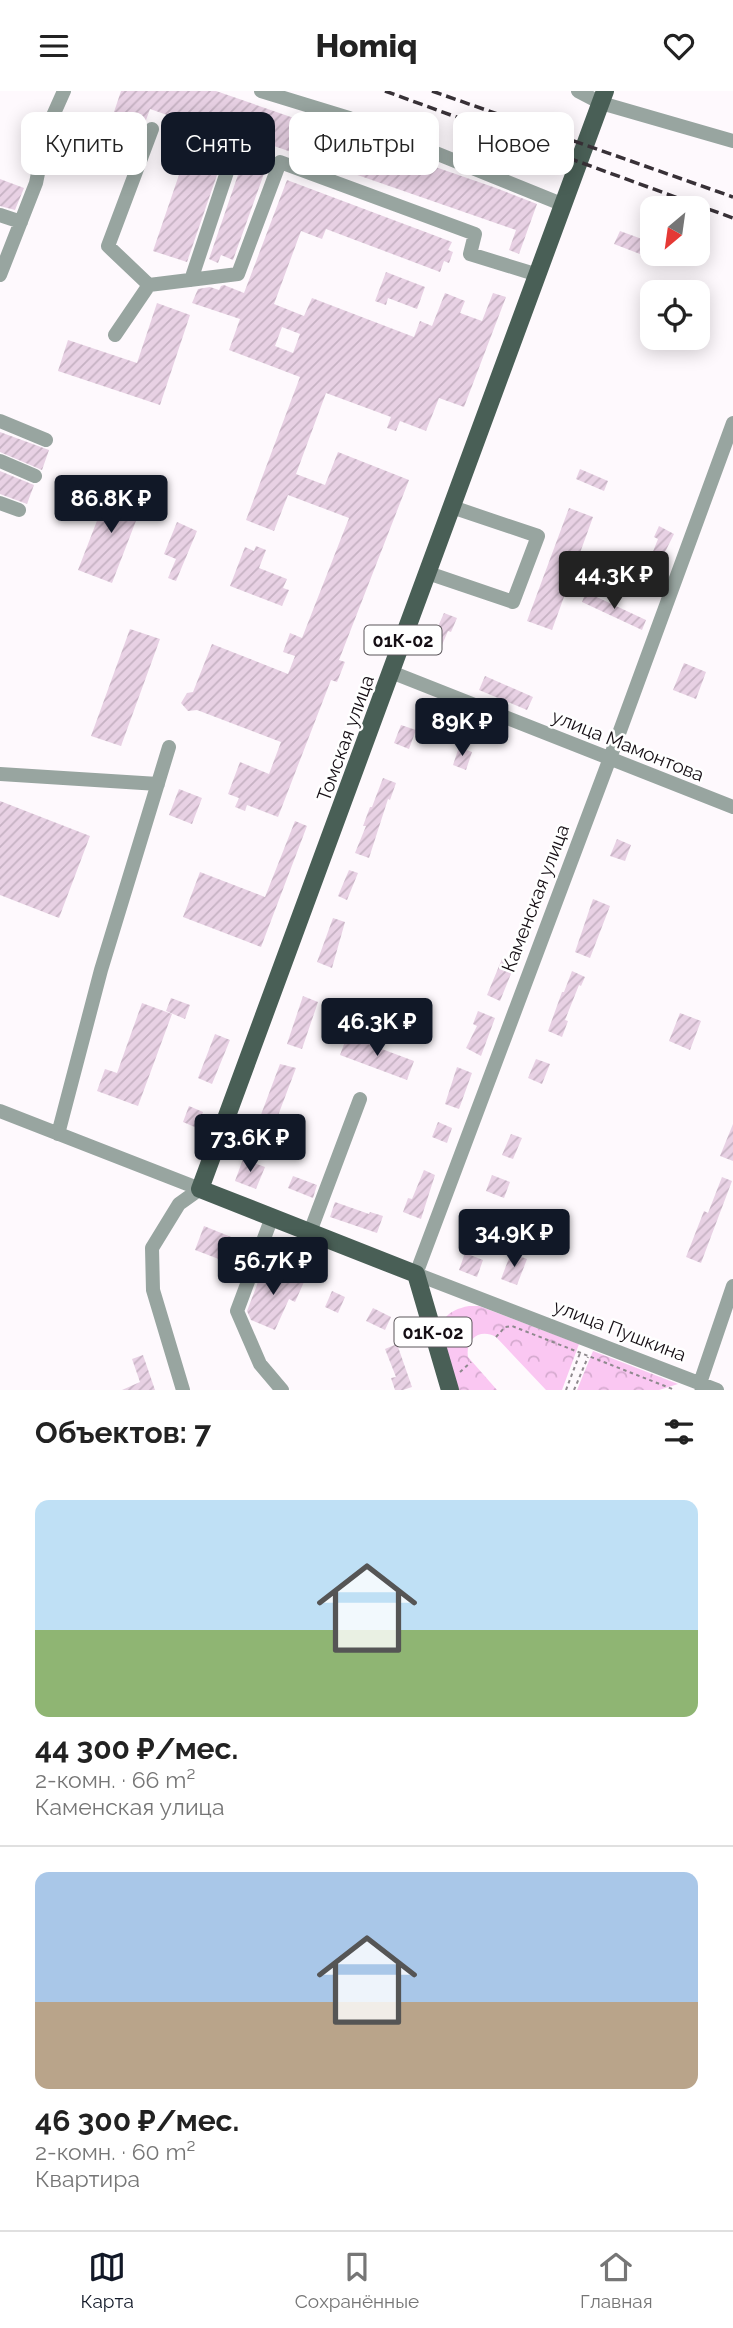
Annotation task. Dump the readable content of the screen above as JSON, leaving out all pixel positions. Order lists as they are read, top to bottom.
{
  "streets": {
    "main road": ["01К-02", "Томская улица", "улица Пушкина"],
    "street": ["улица Мамонтова", "Каменская улица"]
  },
  "crossings": [
    ["01К-02", "Каменская улица"],
    ["01К-02", "улица Пушкина"],
    ["Томская улица", "улица Мамонтова"],
    ["Томская улица", "улица Пушкина"],
    ["улица Мамонтова", "Каменская улица"],
    ["Каменская улица", "улица Пушкина"]
  ],
  "north": "bottom left",
  "page": {
    "header": "Homiq",
    "chip": [
      "Купить",
      "Снять",
      "Фильтры",
      "Новое"
    ],
    "price": [
      "86.8K ₽",
      "44.3K ₽",
      "89K ₽",
      "46.3K ₽",
      "73.6K ₽",
      "34.9K ₽",
      "56.7K ₽"
    ],
    "heading": "Объектов: 7",
    "list": [
      {
        "name": "44 300 ₽/мес.",
        "note": "2-комн. · 66 m² · Каменская улица"
      },
      {
        "name": "46 300 ₽/мес.",
        "note": "2-комн. · 60 m² · Квартира"
      }
    ],
    "tabs": ["Карта", "Сохранённые", "Главная"]
  }
}
